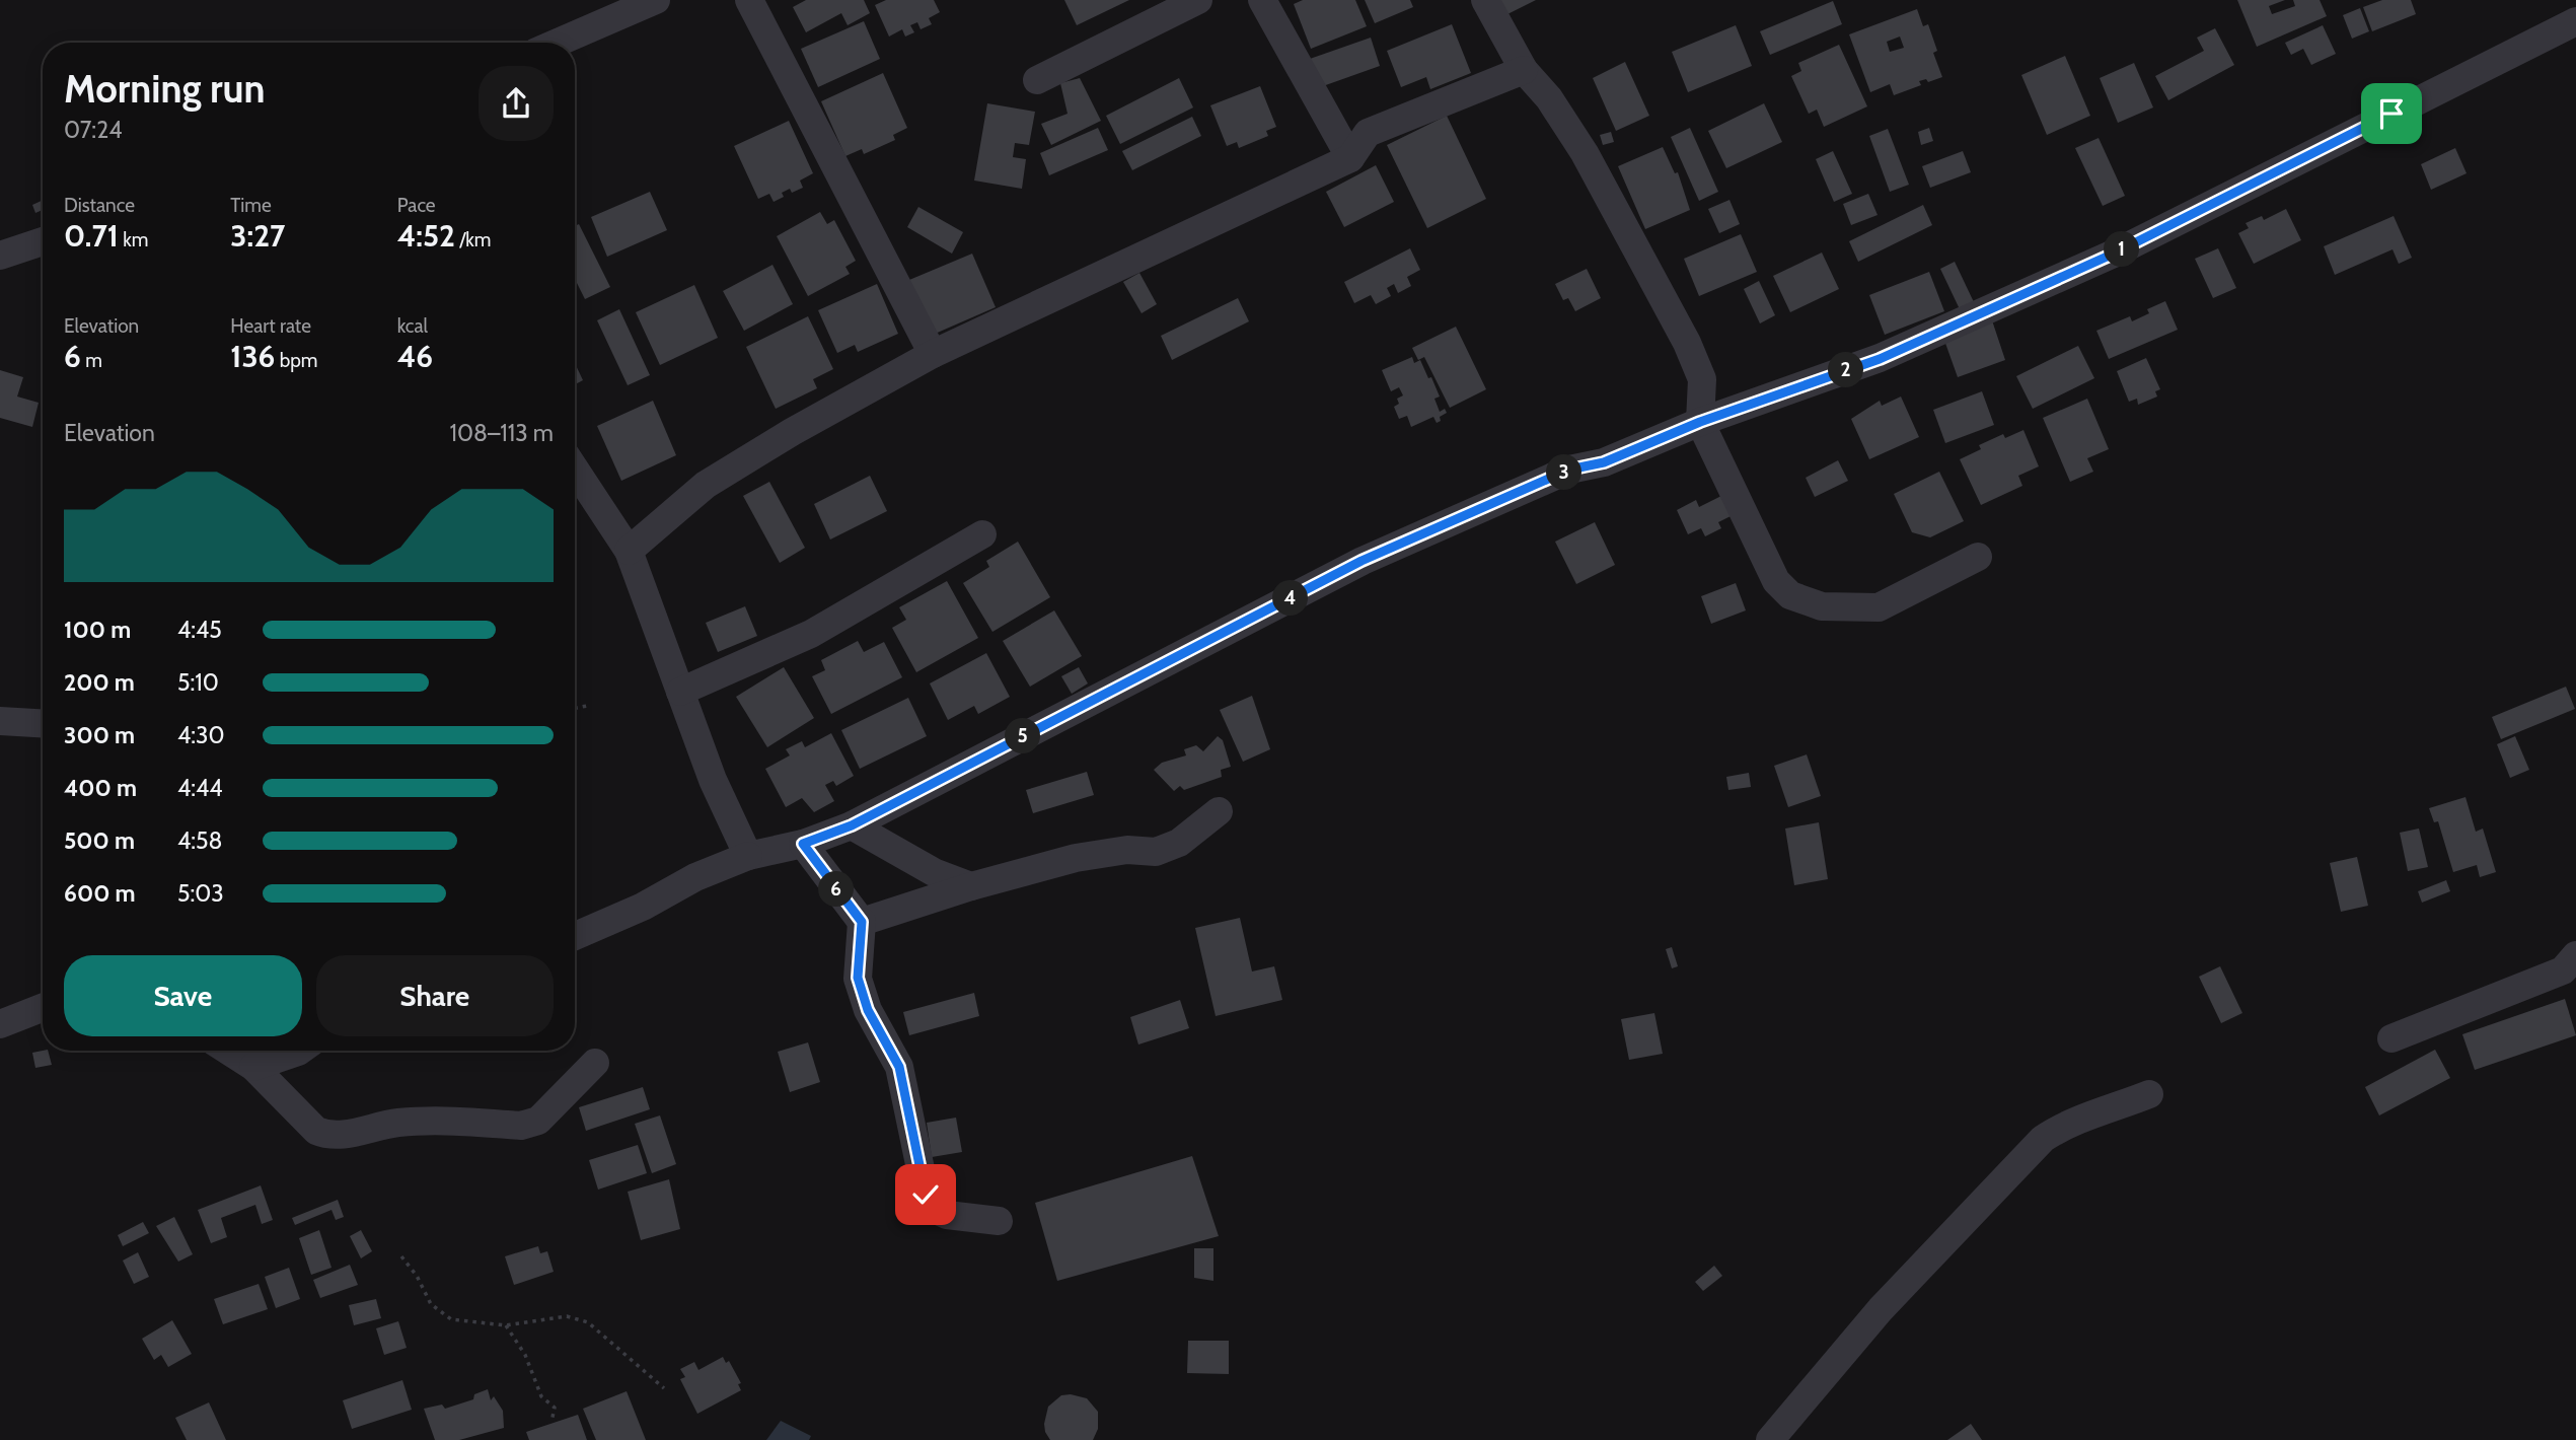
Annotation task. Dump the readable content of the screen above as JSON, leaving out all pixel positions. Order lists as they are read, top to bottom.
{
  "page": {
    "heading": ["Morning run", "07:24"],
    "stats": [
      ["Distance", "0.71 km"],
      ["Time", "3:27"],
      ["Pace", "4:52 /km"],
      ["Elevation", "6 m"],
      ["Heart rate", "136 bpm"],
      ["kcal", "46"]
    ],
    "pins": [
      "1",
      "2",
      "3",
      "4",
      "5",
      "6"
    ],
    "chart": ["Elevation", "108–113 m"],
    "list": [
      {
        "name": "100 m",
        "note": "4:45"
      },
      {
        "name": "200 m",
        "note": "5:10"
      },
      {
        "name": "300 m",
        "note": "4:30"
      },
      {
        "name": "400 m",
        "note": "4:44"
      },
      {
        "name": "500 m",
        "note": "4:58"
      },
      {
        "name": "600 m",
        "note": "5:03"
      }
    ],
    "buttons": ["Save", "Share"]
  }
}
